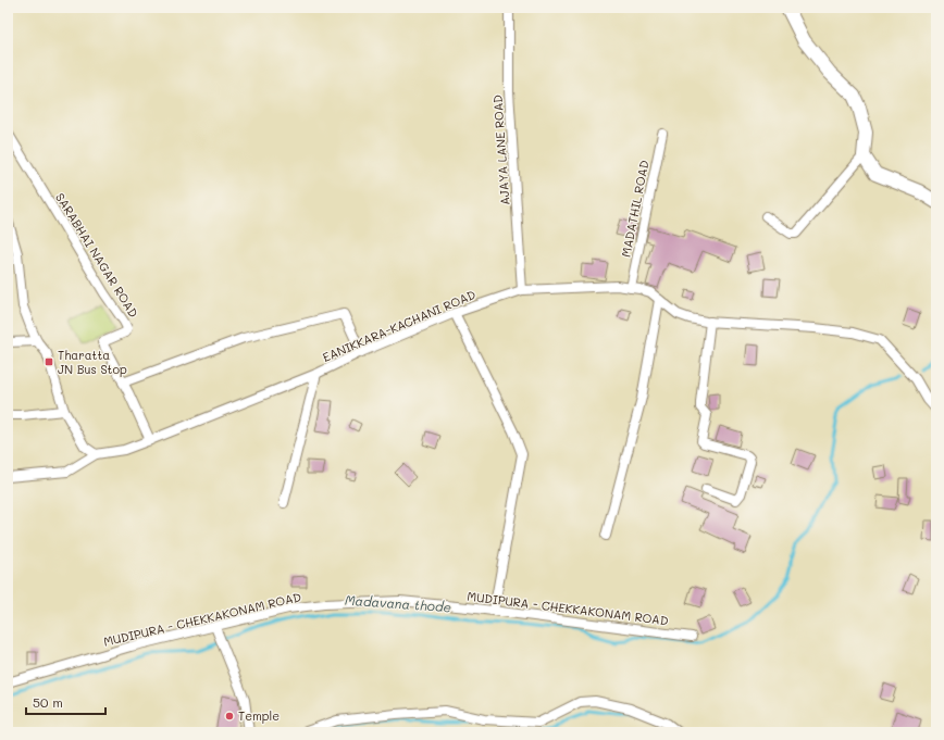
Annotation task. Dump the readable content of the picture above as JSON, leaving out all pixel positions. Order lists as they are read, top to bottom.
{
  "streets": {
    "street": [
      "AJAYA LANE ROAD",
      "MADATHIL ROAD",
      "SARABHAI NAGAR ROAD",
      "EANIKKARA-KACHANI ROAD",
      "MUDIPURA - CHEKKAKONAM ROAD"
    ]
  },
  "crossings": [
    ["AJAYA LANE ROAD", "EANIKKARA-KACHANI ROAD"],
    ["MADATHIL ROAD", "EANIKKARA-KACHANI ROAD"],
    ["SARABHAI NAGAR ROAD", "EANIKKARA-KACHANI ROAD"]
  ],
  "water": ["Madavana thode"],
  "places": {
    "transit": ["Tharatta JN Bus Stop"],
    "other": ["Temple"]
  },
  "scale_bar": "50 m"
}
